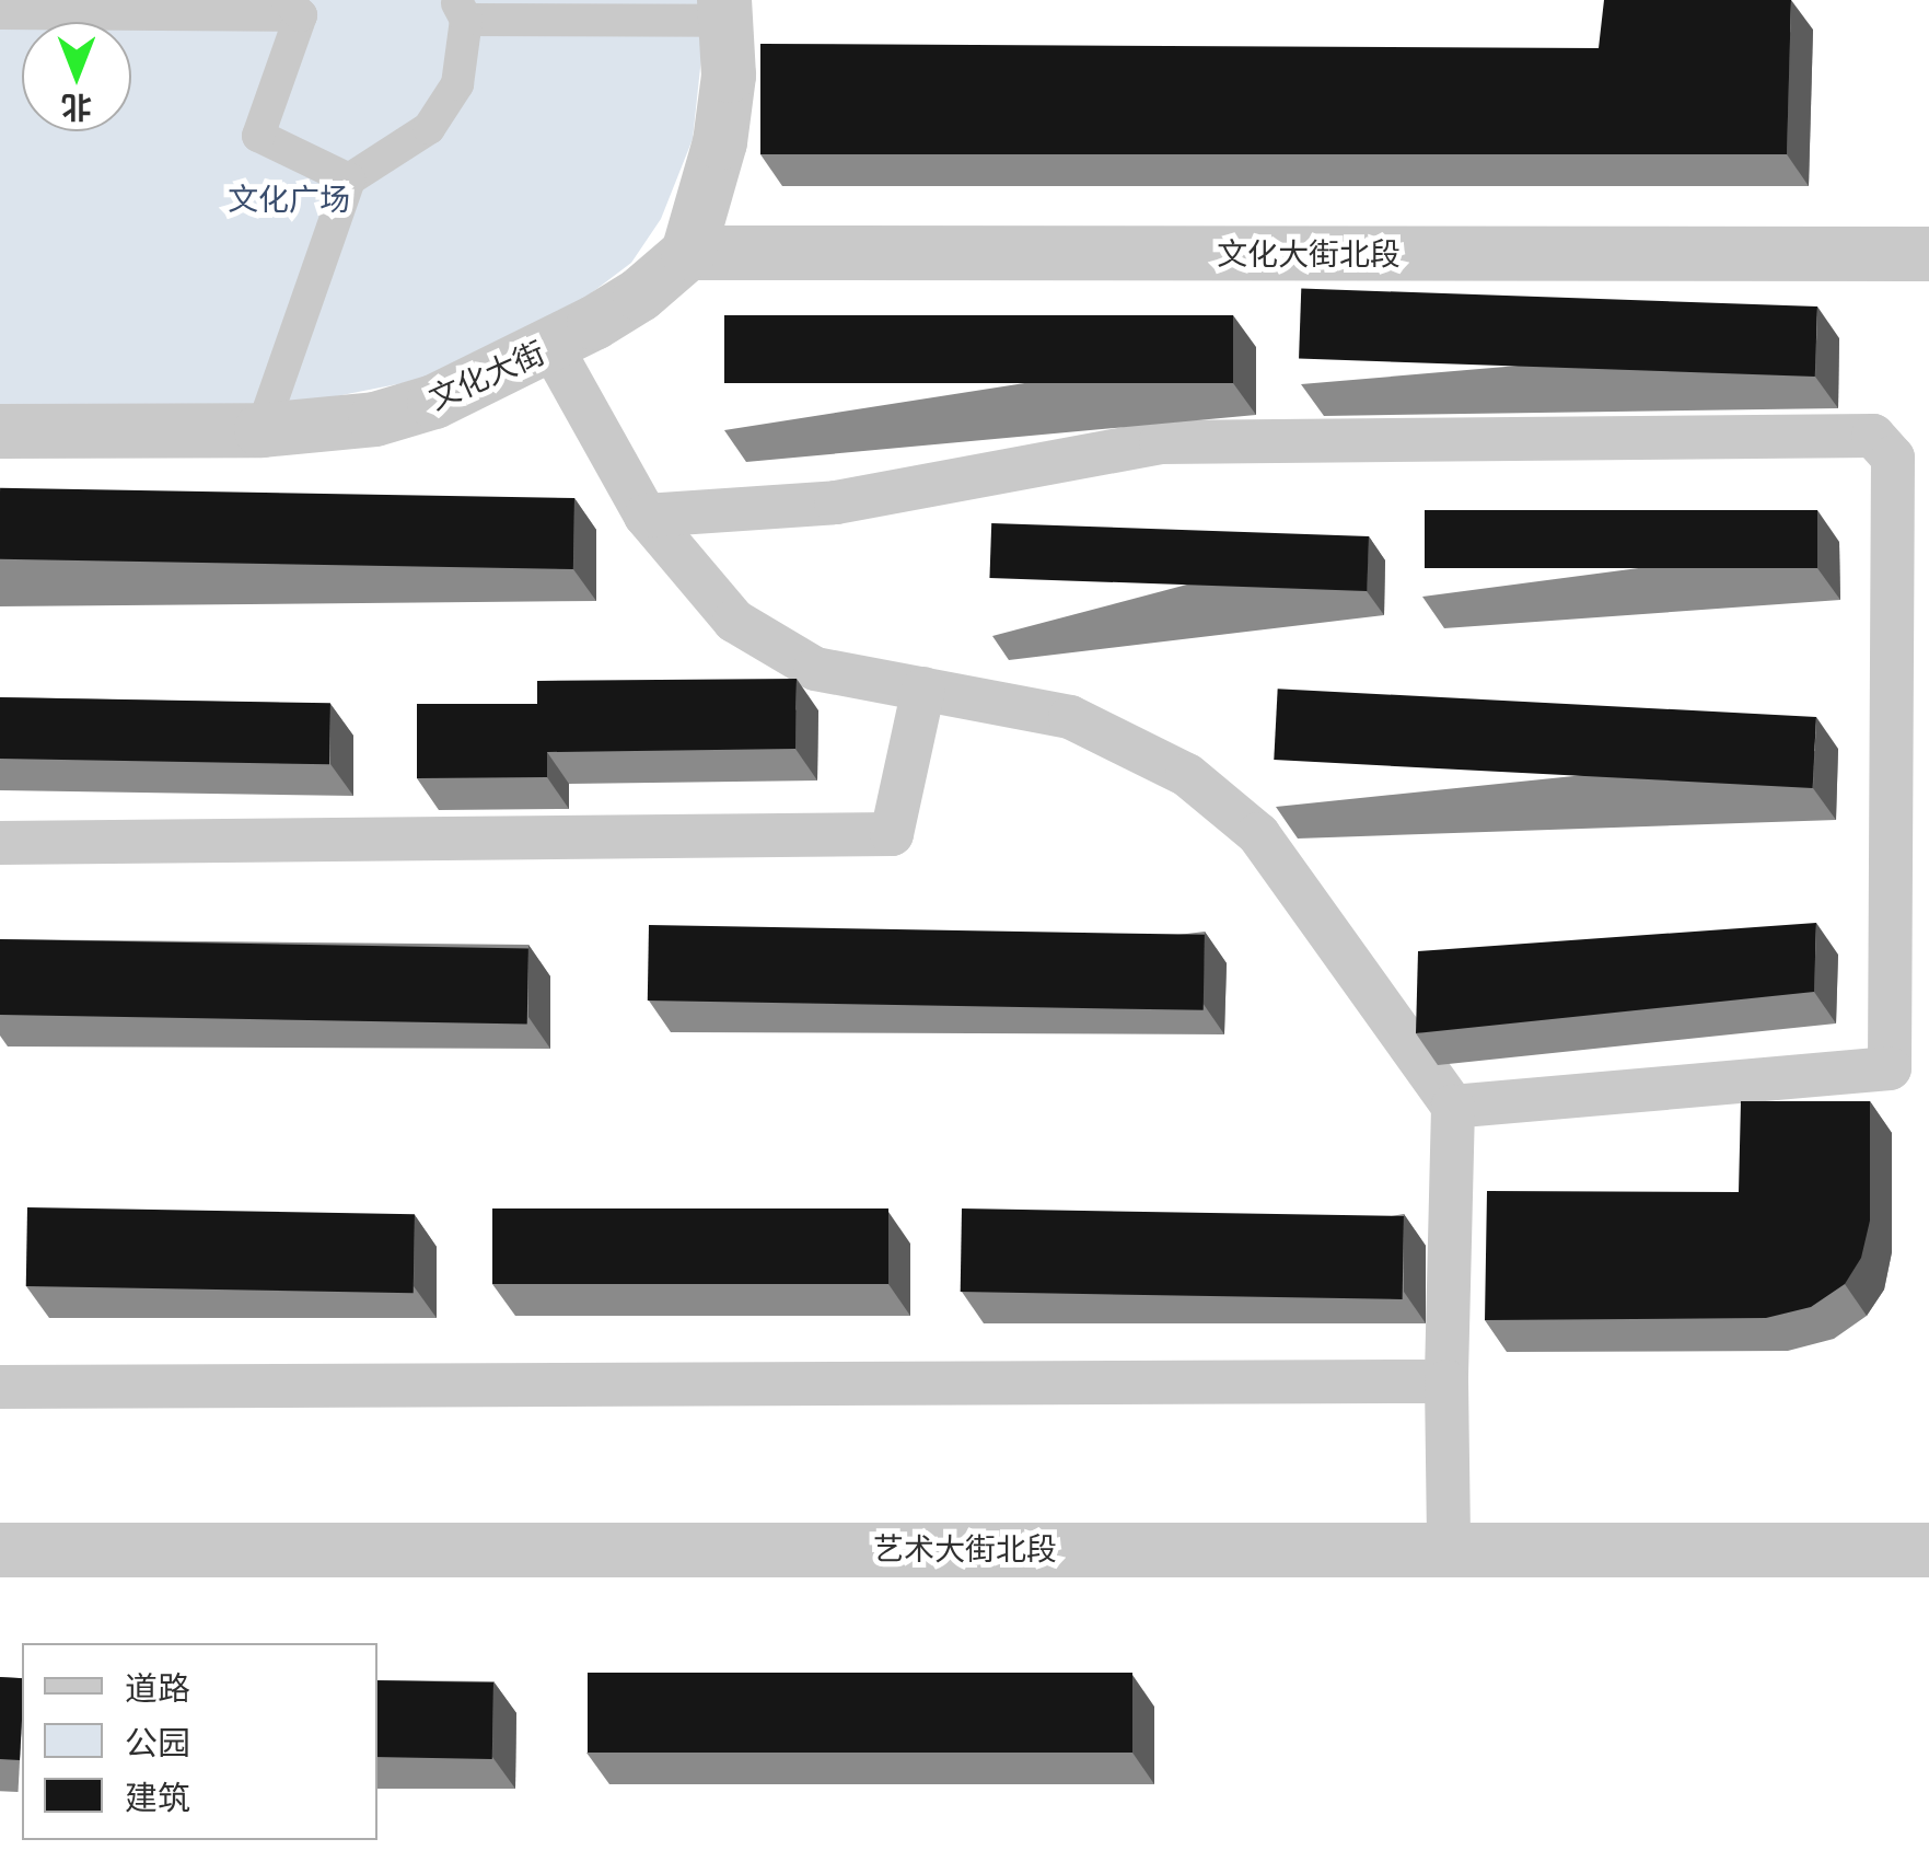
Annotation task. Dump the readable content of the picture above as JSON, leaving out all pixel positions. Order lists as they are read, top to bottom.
{
  "streets": {
    "street": ["文化大街北段", "文化大街", "艺术大街北段"]
  },
  "crossings": [
    ["文化大街北段", "文化大街"]
  ],
  "parks": ["文化广场"],
  "legend": ["道路", "公园", "建筑"],
  "north": "bottom"
}
